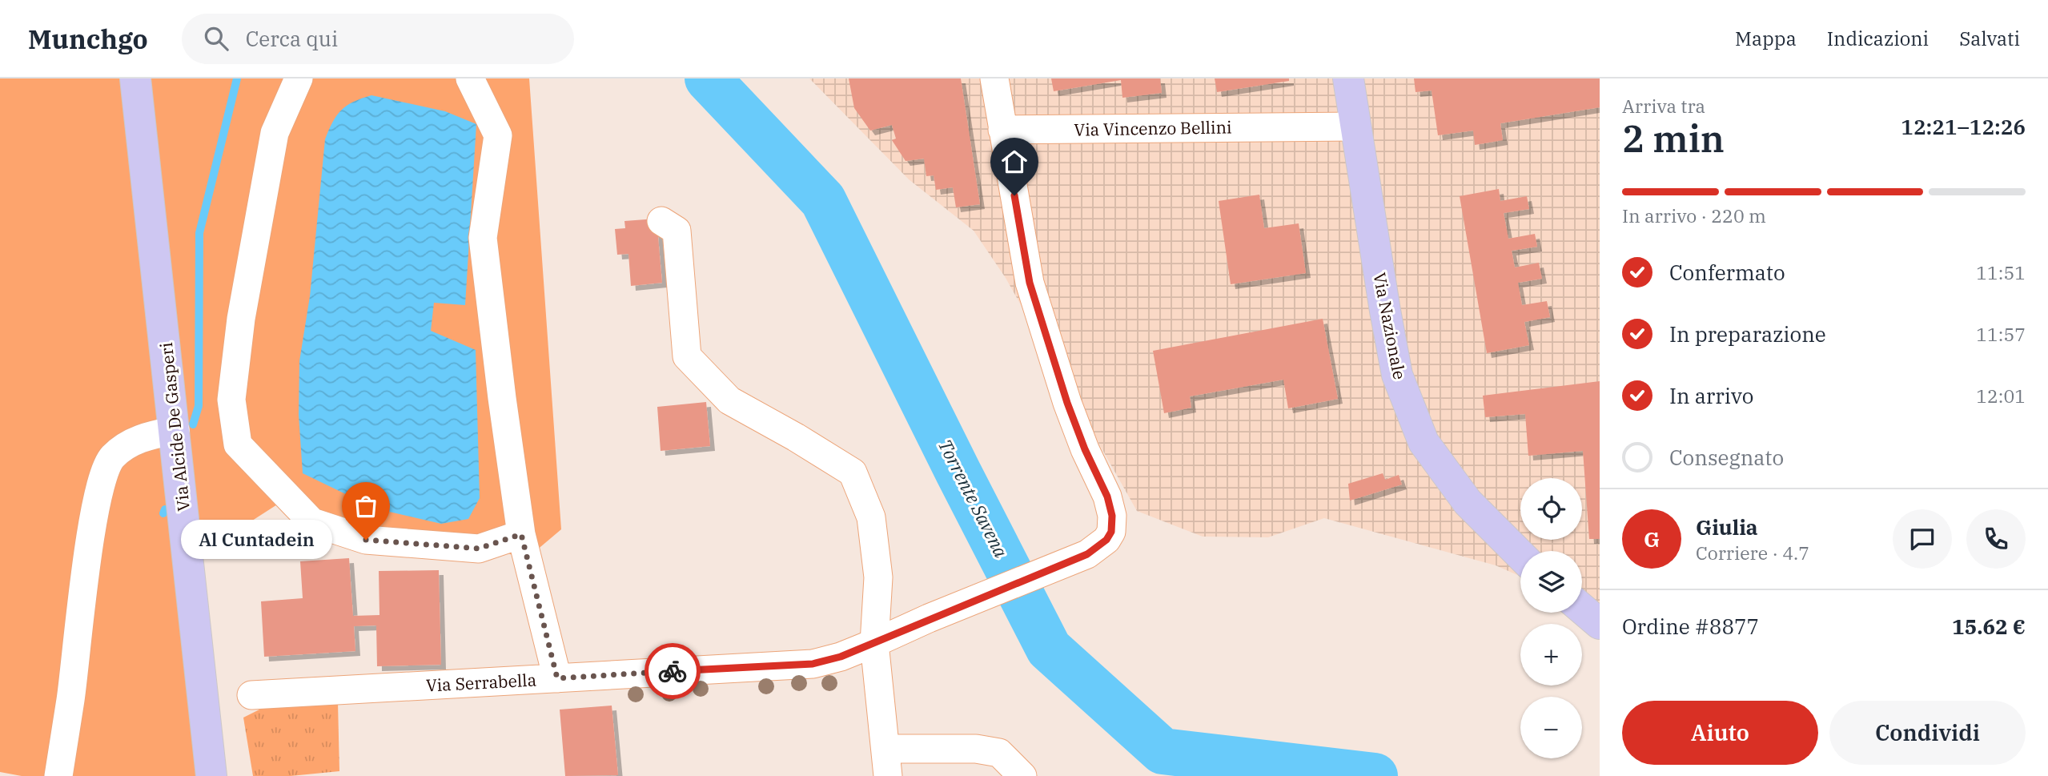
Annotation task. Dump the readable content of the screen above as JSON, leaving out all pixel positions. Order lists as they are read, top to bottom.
{
  "streets": {
    "main road": ["Via Nazionale", "Via Alcide De Gasperi"],
    "street": ["Via Vincenzo Bellini", "Via Serrabella"]
  },
  "crossings": [
    ["Via Vincenzo Bellini", "Via Nazionale"],
    ["Via Vincenzo Bellini", "Via Serrabella"]
  ],
  "water": ["Torrente Savena"],
  "places": ["Al Cuntadein"],
  "page": {
    "header": "Munchgo",
    "search": "Cerca qui",
    "nav": ["Mappa", "Indicazioni", "Salvati"],
    "heading": ["2 min", "Arriva tra", "12:21–12:26"],
    "panel": [
      "Giulia",
      "Corriere · 4.7",
      "Ordine #8877",
      "15.62 €"
    ],
    "bar": "In arrivo · 220 m",
    "list": [
      ["Confermato", "11:51"],
      ["In preparazione", "11:57"],
      ["In arrivo", "12:01"],
      "Consegnato"
    ],
    "map_buttons": ["+", "−"],
    "round": "G",
    "bubble": "Al Cuntadein",
    "buttons": ["Aiuto", "Condividi"]
  }
}
